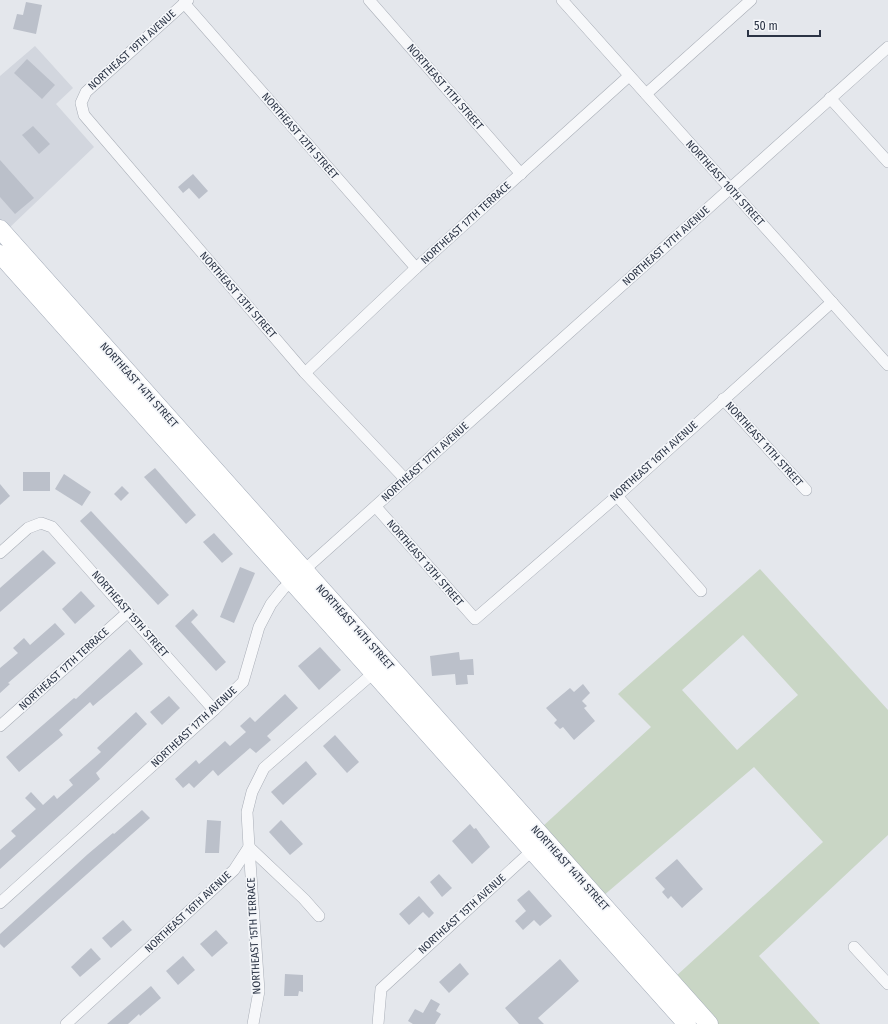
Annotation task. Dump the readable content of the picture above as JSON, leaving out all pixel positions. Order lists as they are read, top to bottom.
{
  "streets": {
    "main road": ["NORTHEAST 14TH STREET"],
    "street": [
      "NORTHEAST 19TH AVENUE",
      "NORTHEAST 11TH STREET",
      "NORTHEAST 12TH STREET",
      "NORTHEAST 10TH STREET",
      "NORTHEAST 17TH TERRACE",
      "NORTHEAST 17TH AVENUE",
      "NORTHEAST 13TH STREET",
      "NORTHEAST 16TH AVENUE",
      "NORTHEAST 15TH STREET",
      "NORTHEAST 15TH AVENUE",
      "NORTHEAST 15TH TERRACE"
    ]
  },
  "crossings": [
    ["NORTHEAST 19TH AVENUE", "NORTHEAST 12TH STREET"],
    ["NORTHEAST 19TH AVENUE", "NORTHEAST 13TH STREET"],
    ["NORTHEAST 11TH STREET", "NORTHEAST 17TH TERRACE"],
    ["NORTHEAST 11TH STREET", "NORTHEAST 16TH AVENUE"],
    ["NORTHEAST 12TH STREET", "NORTHEAST 17TH TERRACE"],
    ["NORTHEAST 10TH STREET", "NORTHEAST 17TH TERRACE"],
    ["NORTHEAST 10TH STREET", "NORTHEAST 17TH AVENUE"],
    ["NORTHEAST 10TH STREET", "NORTHEAST 16TH AVENUE"],
    ["NORTHEAST 17TH TERRACE", "NORTHEAST 13TH STREET"],
    ["NORTHEAST 17TH TERRACE", "NORTHEAST 15TH STREET"],
    ["NORTHEAST 17TH AVENUE", "NORTHEAST 13TH STREET"],
    ["NORTHEAST 17TH AVENUE", "NORTHEAST 14TH STREET"],
    ["NORTHEAST 17TH AVENUE", "NORTHEAST 15TH STREET"],
    ["NORTHEAST 13TH STREET", "NORTHEAST 16TH AVENUE"],
    ["NORTHEAST 14TH STREET", "NORTHEAST 15TH AVENUE"],
    ["NORTHEAST 16TH AVENUE", "NORTHEAST 15TH TERRACE"]
  ],
  "scale_bar": "50 m"
}
